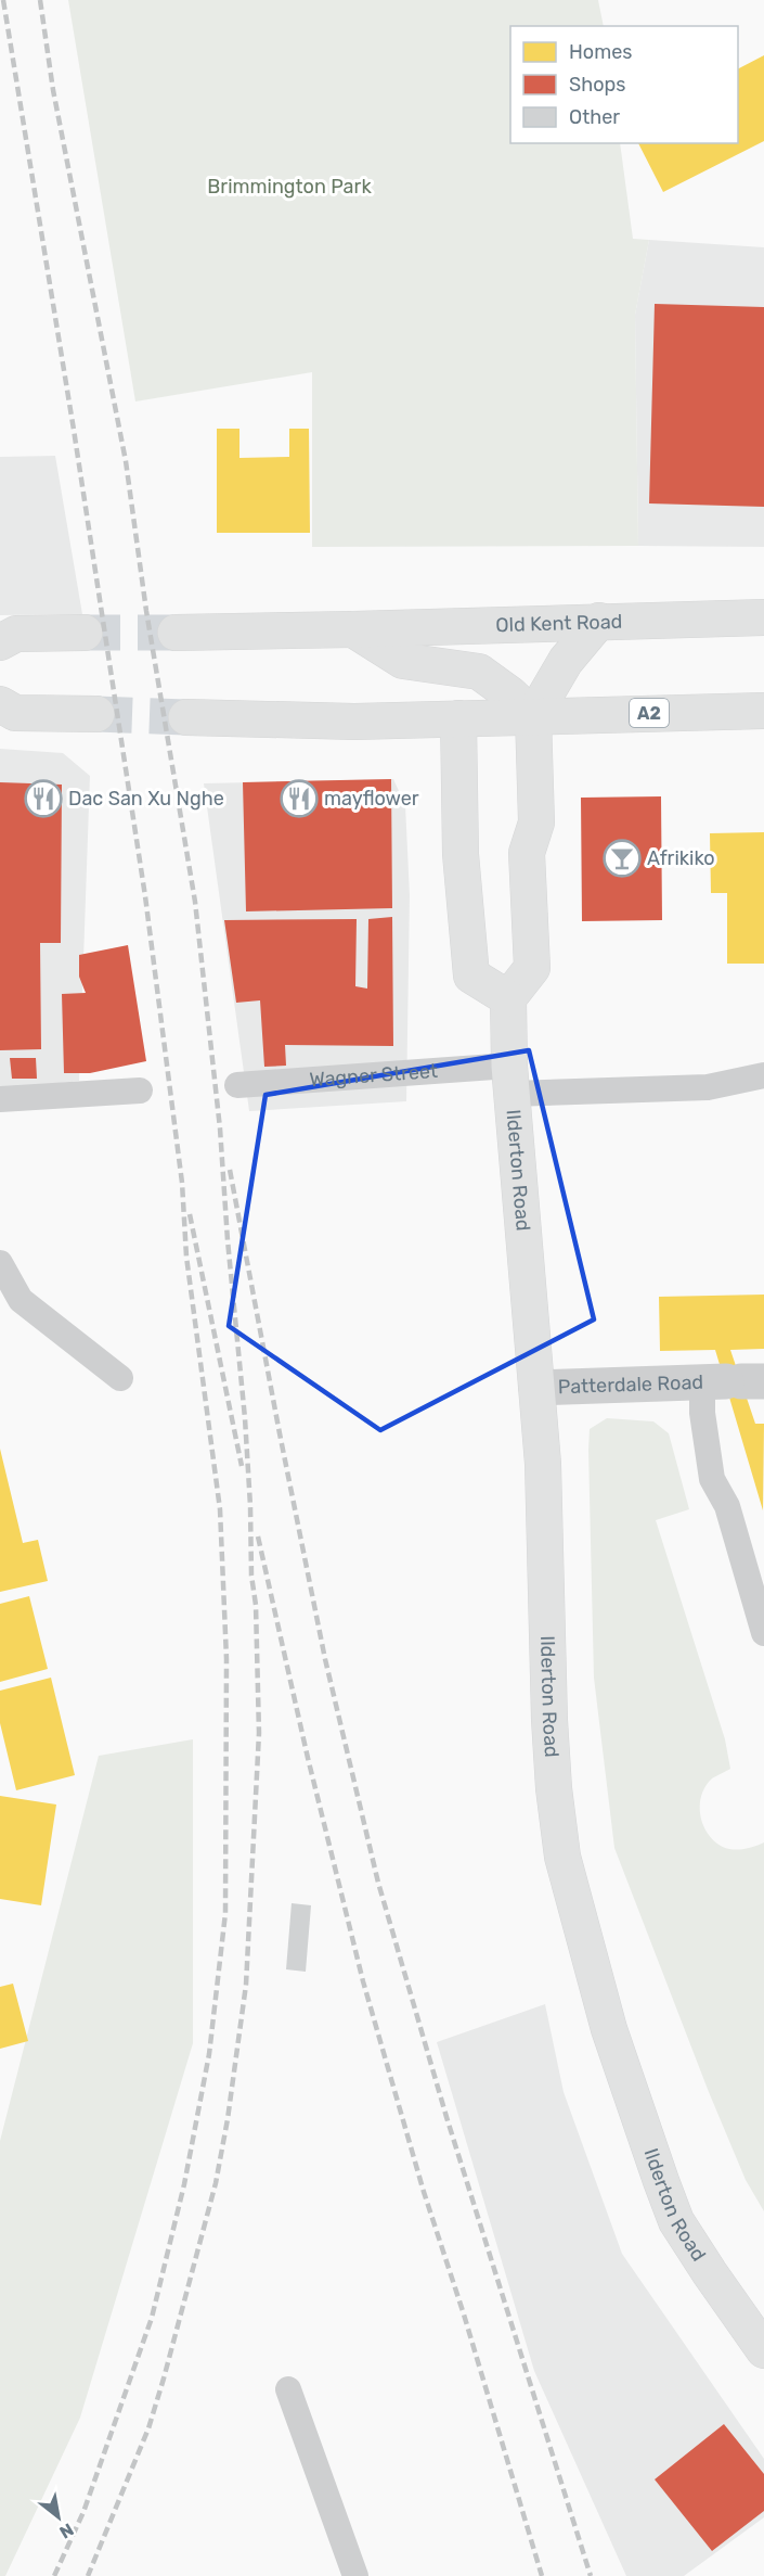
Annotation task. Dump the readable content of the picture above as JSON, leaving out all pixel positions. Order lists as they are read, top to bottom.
{
  "streets": {
    "main road": ["Old Kent Road", "A2", "Ilderton Road"],
    "street": ["Patterdale Road"],
    "lane": ["Wagner Street"]
  },
  "crossings": [
    ["Wagner Street", "Ilderton Road"],
    ["Ilderton Road", "Patterdale Road"]
  ],
  "parks": ["Brimmington Park"],
  "places": {
    "restaurant": ["Dac San Xu Nghe", "mayflower"],
    "bar": ["Afrikiko"]
  },
  "legend": ["Homes", "Shops", "Other"],
  "north": "bottom right"
}
